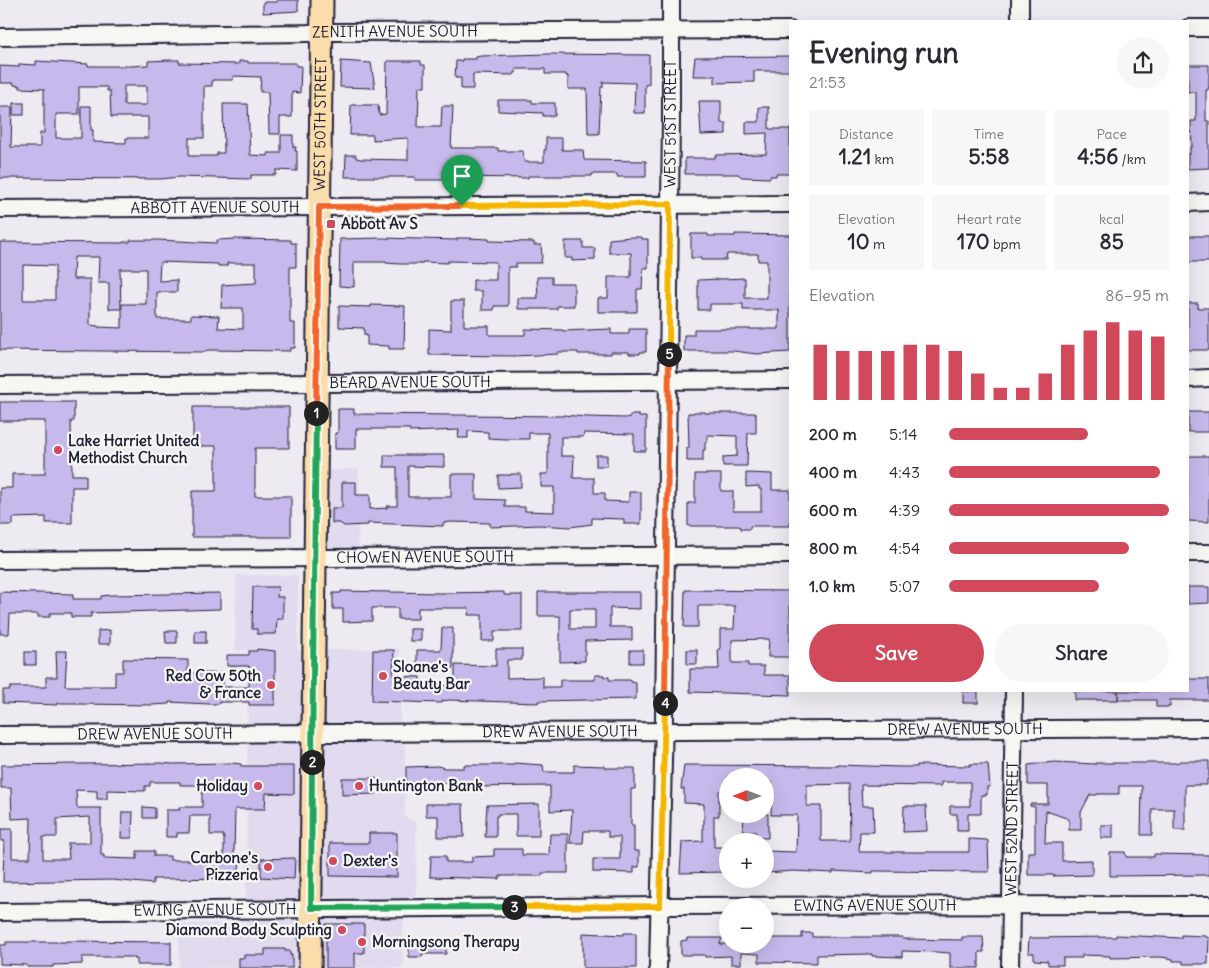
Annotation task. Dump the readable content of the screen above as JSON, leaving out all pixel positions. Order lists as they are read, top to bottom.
{
  "streets": {
    "main road": ["WEST 50TH STREET"],
    "street": [
      "ZENITH AVENUE SOUTH",
      "WEST 51ST STREET",
      "ABBOTT AVENUE SOUTH",
      "BEARD AVENUE SOUTH",
      "CHOWEN AVENUE SOUTH",
      "DREW AVENUE SOUTH",
      "WEST 52ND STREET",
      "EWING AVENUE SOUTH"
    ]
  },
  "crossings": [
    ["ZENITH AVENUE SOUTH", "WEST 50TH STREET"],
    ["ZENITH AVENUE SOUTH", "WEST 51ST STREET"],
    ["WEST 50TH STREET", "ABBOTT AVENUE SOUTH"],
    ["WEST 50TH STREET", "BEARD AVENUE SOUTH"],
    ["WEST 50TH STREET", "CHOWEN AVENUE SOUTH"],
    ["WEST 50TH STREET", "DREW AVENUE SOUTH"],
    ["WEST 50TH STREET", "EWING AVENUE SOUTH"],
    ["WEST 51ST STREET", "ABBOTT AVENUE SOUTH"],
    ["WEST 51ST STREET", "BEARD AVENUE SOUTH"],
    ["WEST 51ST STREET", "CHOWEN AVENUE SOUTH"],
    ["WEST 51ST STREET", "DREW AVENUE SOUTH"],
    ["WEST 51ST STREET", "EWING AVENUE SOUTH"],
    ["DREW AVENUE SOUTH", "WEST 52ND STREET"],
    ["WEST 52ND STREET", "EWING AVENUE SOUTH"]
  ],
  "places": {
    "transit": ["Abbott Av S"],
    "other": [
      "Lake Harriet United Methodist Church",
      "Sloane's Beauty Bar",
      "Red Cow 50th & France",
      "Holiday",
      "Huntington Bank",
      "Dexter's",
      "Carbone's Pizzeria",
      "Diamond Body Sculpting",
      "Morningsong Therapy"
    ]
  },
  "north": "left",
  "page": {
    "heading": ["Evening run", "21:53"],
    "stats": [
      ["Distance", "1.21 km"],
      ["Time", "5:58"],
      ["Pace", "4:56 /km"],
      ["Elevation", "10 m"],
      ["Heart rate", "170 bpm"],
      ["kcal", "85"]
    ],
    "chart": ["Elevation", "86–95 m"],
    "pins": [
      "5",
      "1",
      "4",
      "2",
      "3"
    ],
    "list": [
      {
        "name": "200 m",
        "note": "5:14"
      },
      {
        "name": "400 m",
        "note": "4:43"
      },
      {
        "name": "600 m",
        "note": "4:39"
      },
      {
        "name": "800 m",
        "note": "4:54"
      },
      {
        "name": "1.0 km",
        "note": "5:07"
      }
    ],
    "buttons": ["Save", "Share"],
    "map_buttons": ["+", "−"]
  }
}
